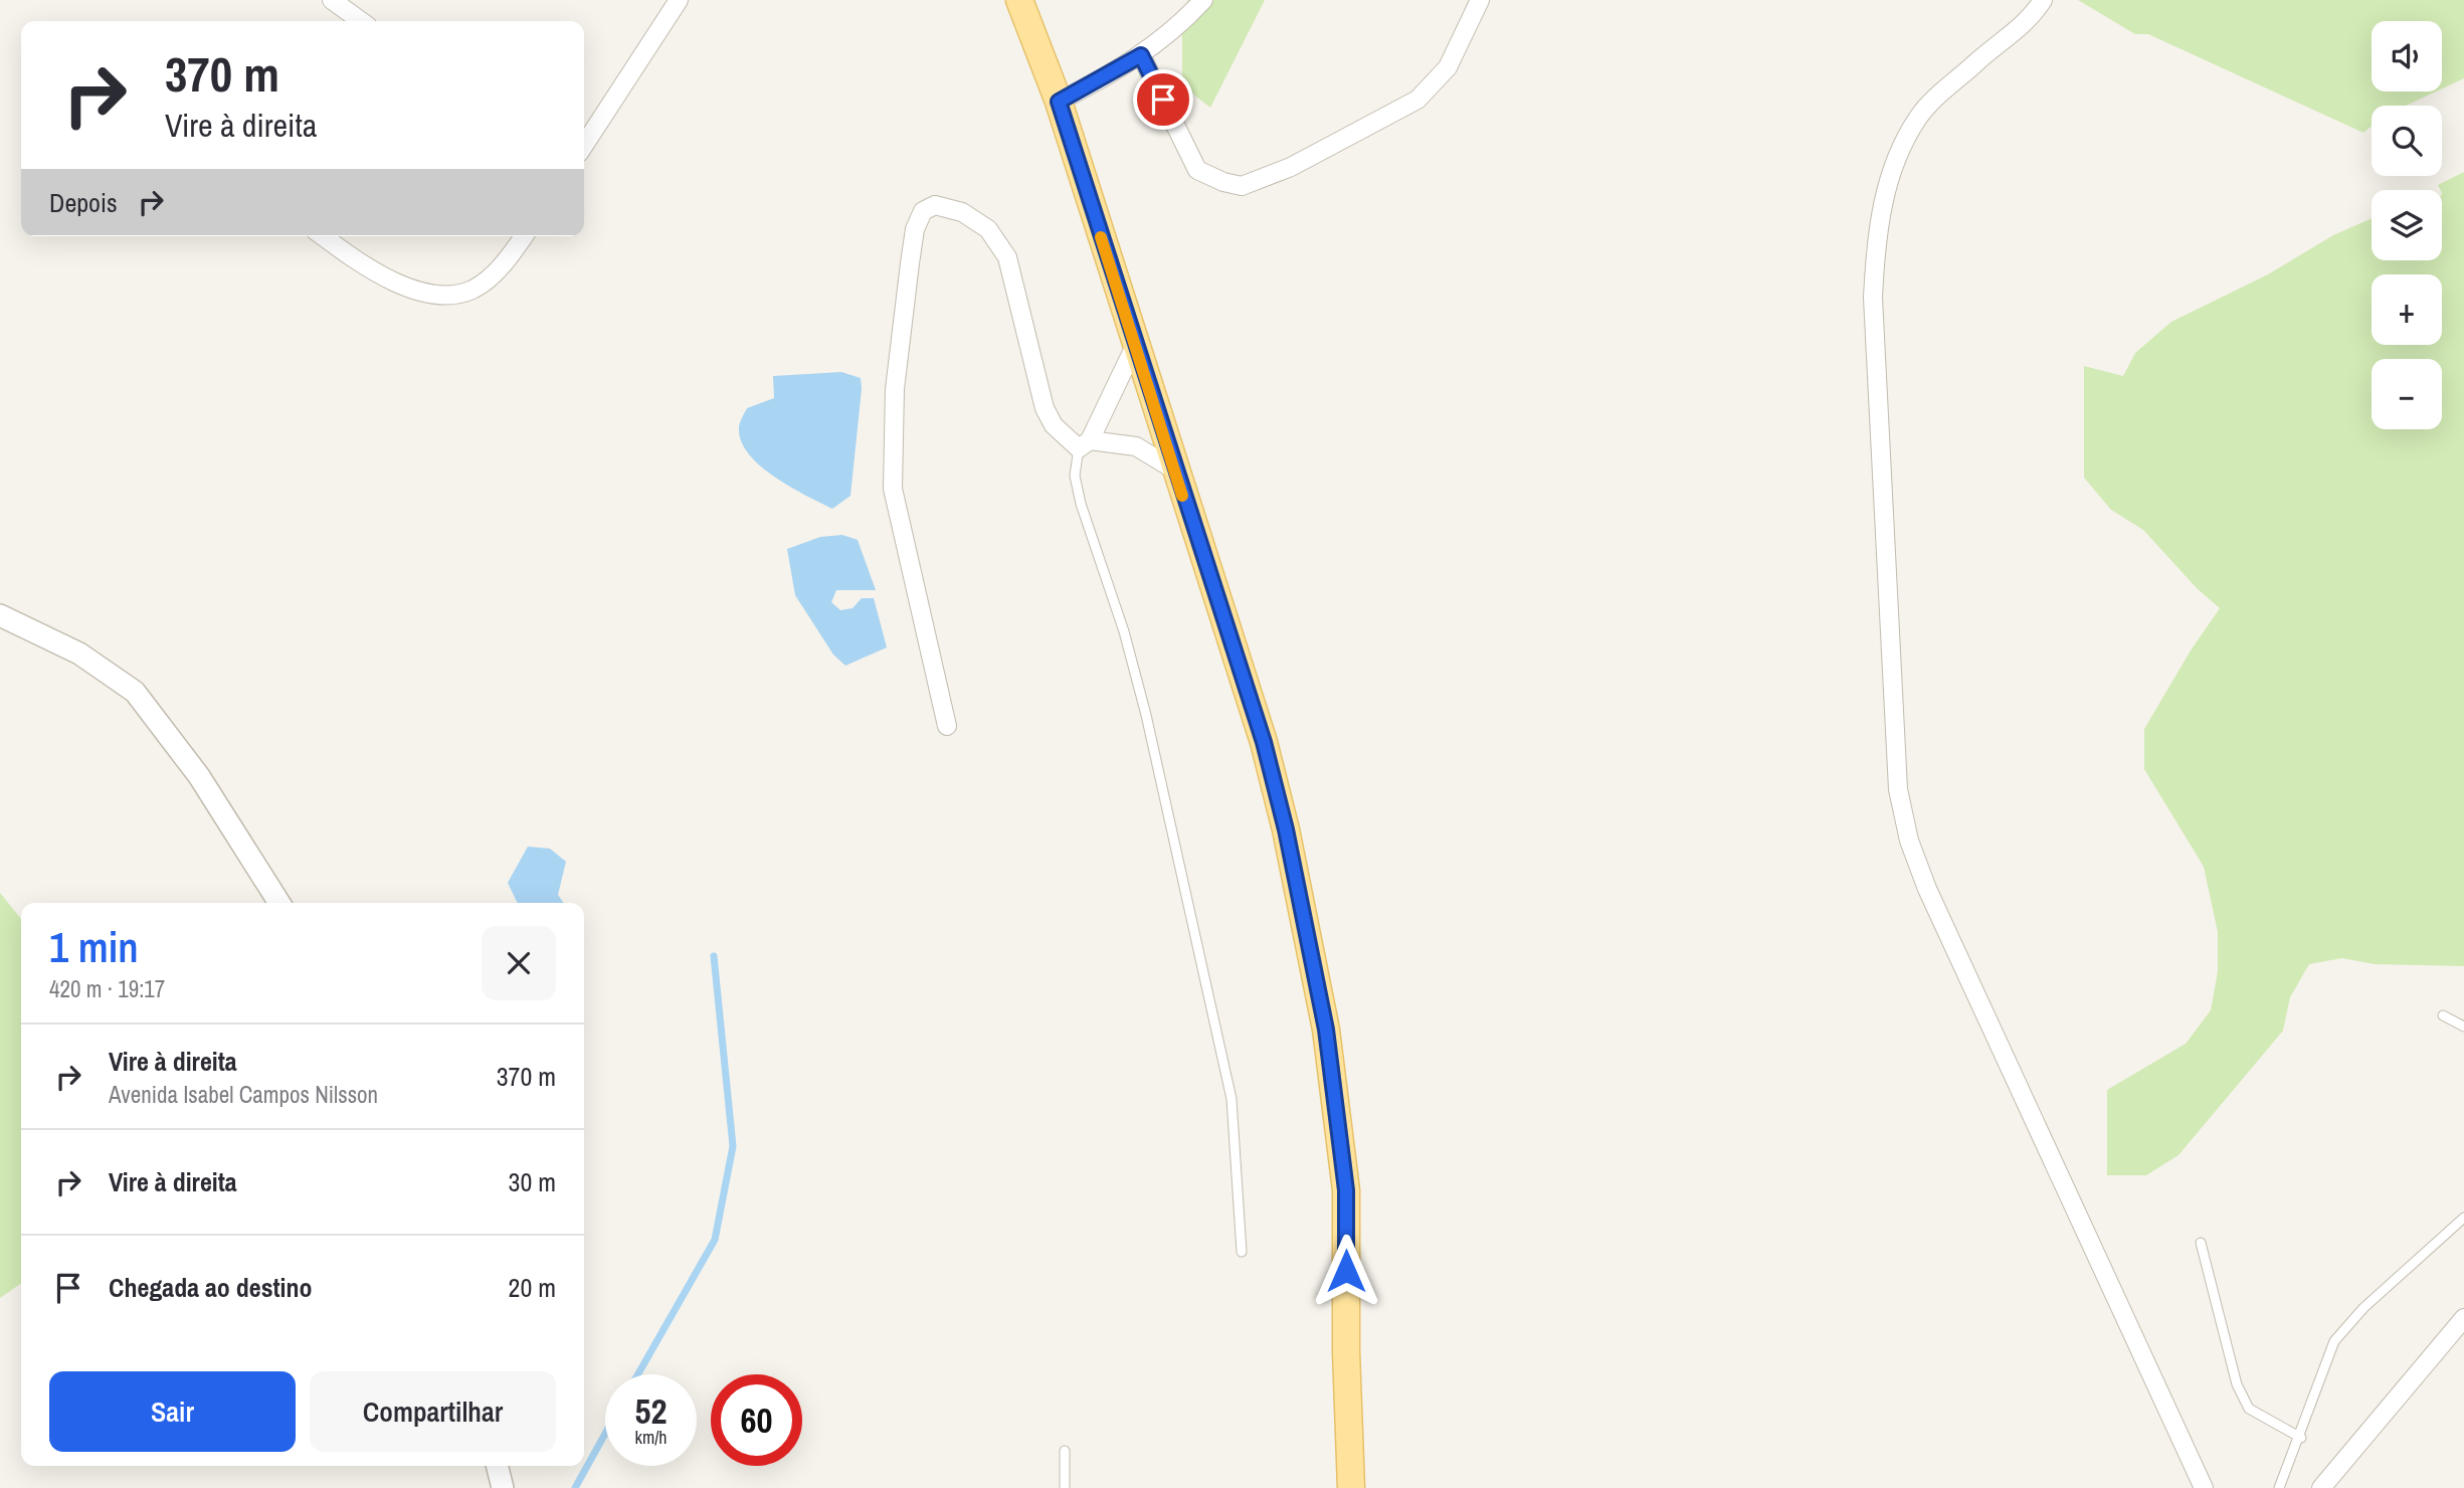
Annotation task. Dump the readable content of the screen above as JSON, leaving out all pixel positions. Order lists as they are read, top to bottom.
{
  "page": {
    "map_buttons": ["+", "−"],
    "turn": ["370 m", "Vire à direita"],
    "then": "Depois",
    "heading": ["1 min", "420 m · 19:17"],
    "list": [
      {
        "name": "Vire à direita",
        "note": "Avenida Isabel Campos Nilsson",
        "value": "370 m"
      },
      {
        "name": "Vire à direita",
        "value": "30 m"
      },
      {
        "name": "Chegada ao destino",
        "value": "20 m"
      }
    ],
    "buttons": ["Sair", "Compartilhar"],
    "speed": "52 km/h",
    "limit": "60"
  }
}
